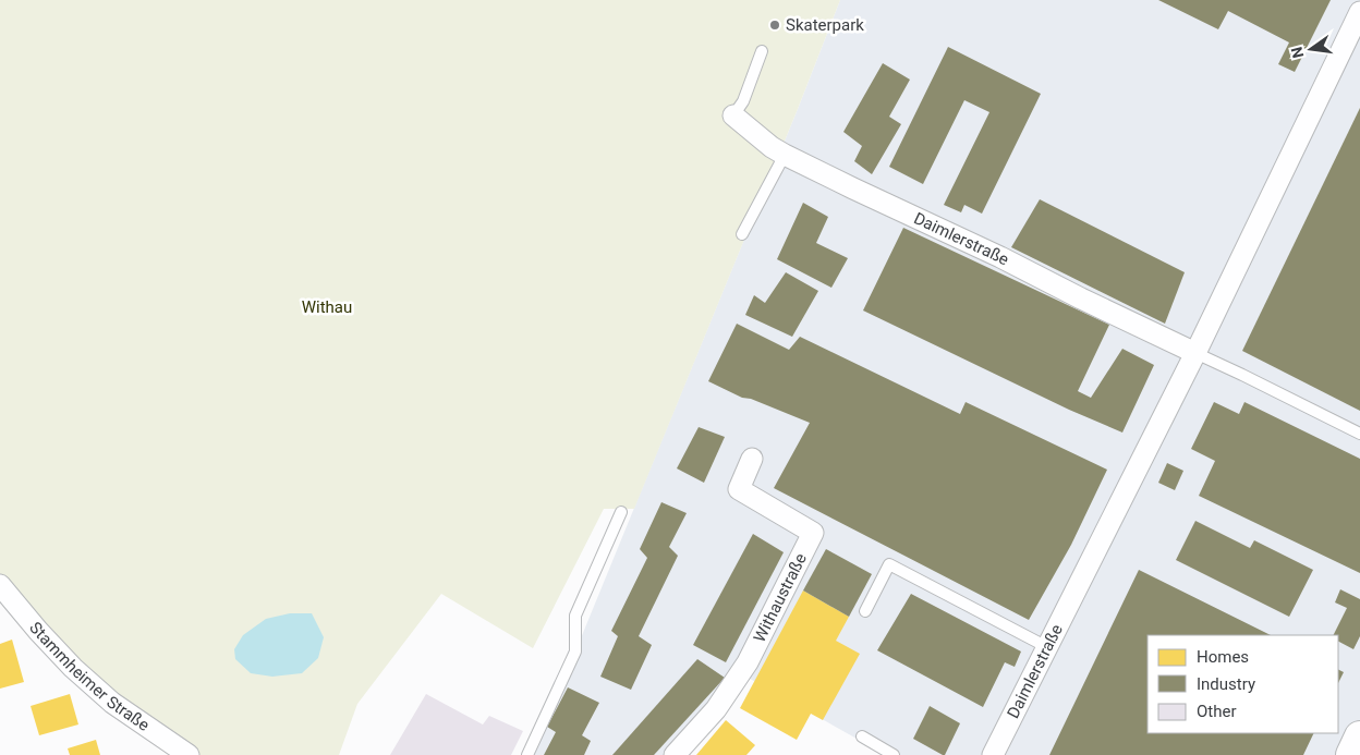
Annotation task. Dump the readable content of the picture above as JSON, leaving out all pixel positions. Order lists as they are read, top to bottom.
{
  "streets": {
    "street": ["Daimlerstraße", "Withaustraße", "Stammheimer Straße"]
  },
  "parks": ["Withau"],
  "places": ["Skaterpark"],
  "legend": ["Homes", "Industry", "Other"],
  "north": "left"
}
